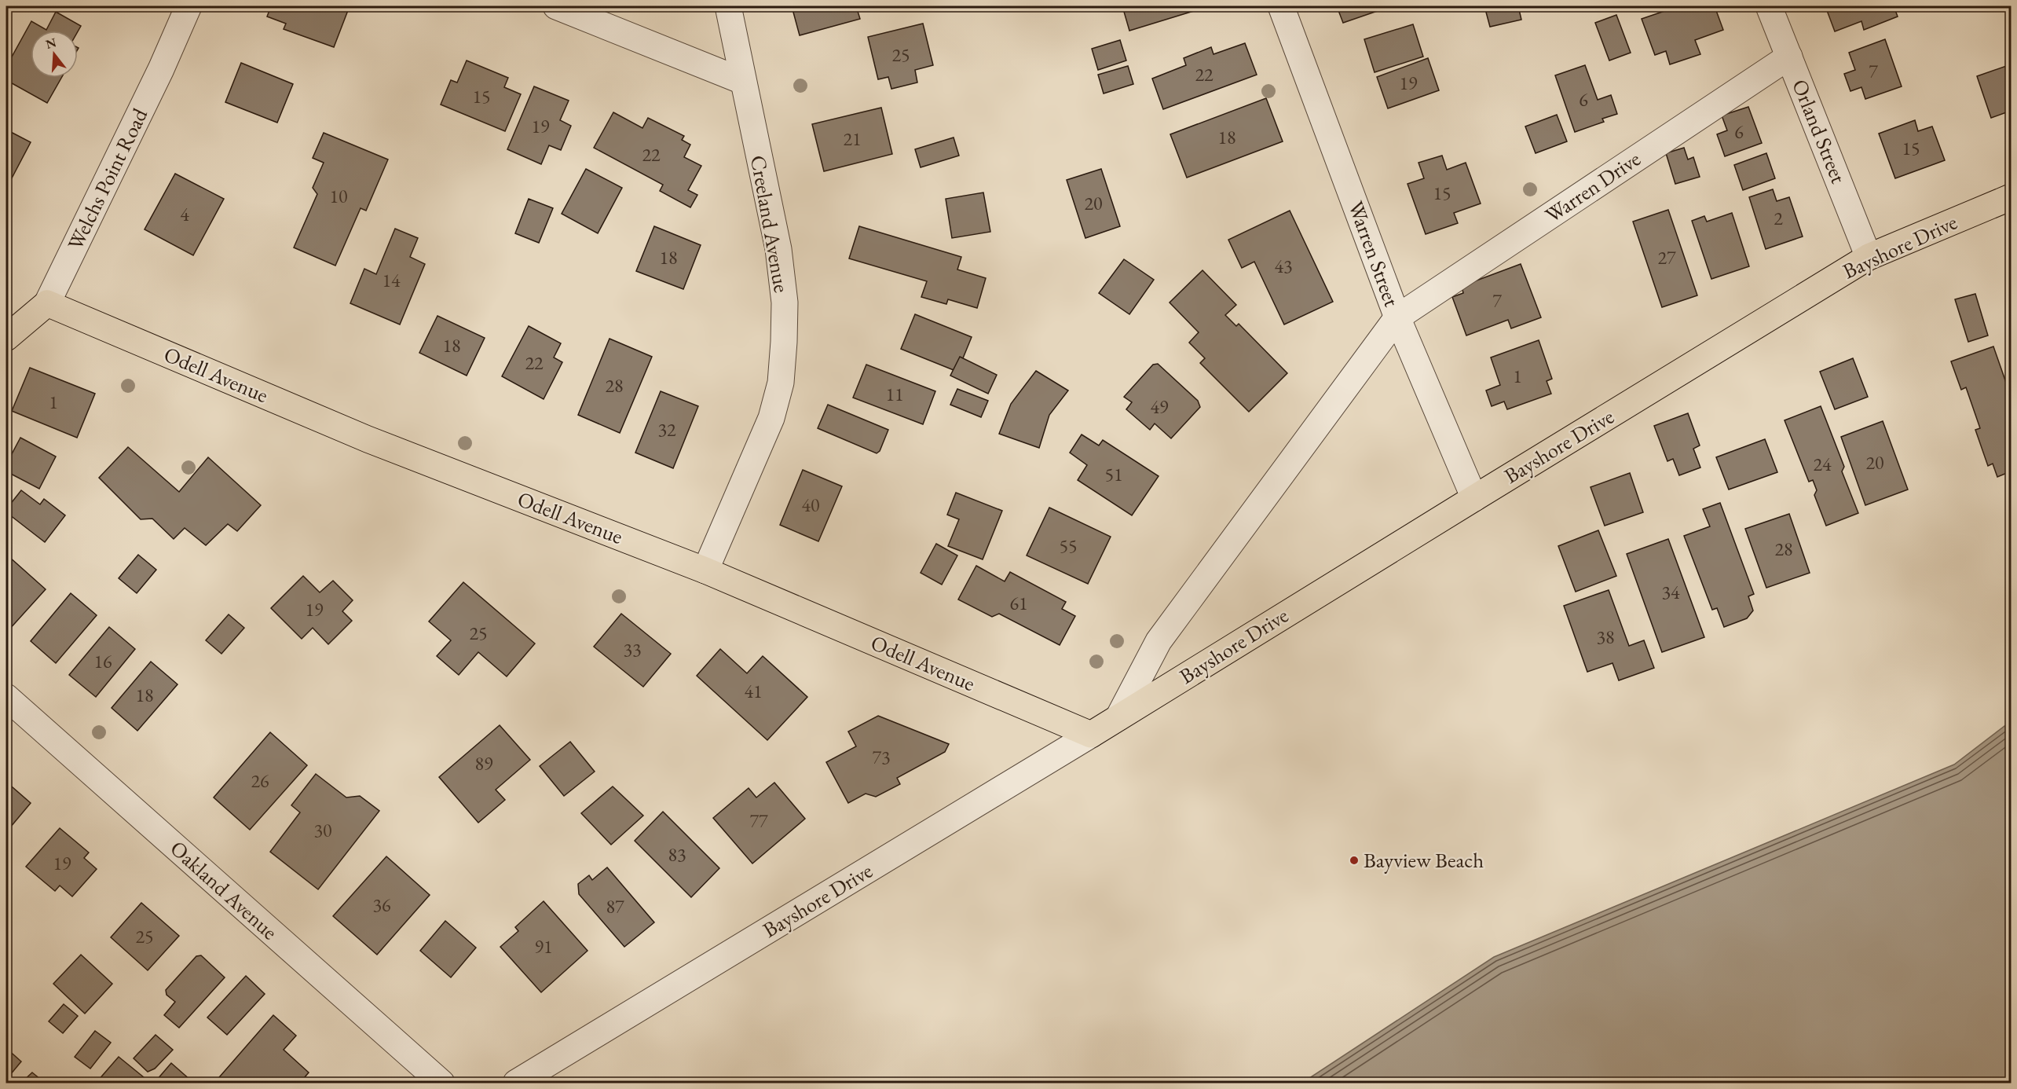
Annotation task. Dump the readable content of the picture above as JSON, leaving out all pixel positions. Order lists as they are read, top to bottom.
{
  "streets": {
    "main road": ["Welchs Point Road", "Bayshore Drive", "Odell Avenue"],
    "street": [
      "Orland Street",
      "Warren Drive",
      "Creeland Avenue",
      "Warren Street",
      "Oakland Avenue"
    ]
  },
  "crossings": [
    ["Orland Street", "Warren Drive"],
    ["Orland Street", "Bayshore Drive"],
    ["Welchs Point Road", "Odell Avenue"],
    ["Warren Drive", "Bayshore Drive"],
    ["Warren Drive", "Warren Street"],
    ["Creeland Avenue", "Odell Avenue"],
    ["Bayshore Drive", "Warren Street"],
    ["Bayshore Drive", "Odell Avenue"]
  ],
  "places": ["Bayview Beach"],
  "house_numbers": [
    "25",
    "7",
    "22",
    "19",
    "15",
    "6",
    "19",
    "6",
    "18",
    "21",
    "15",
    "22",
    "15",
    "10",
    "20",
    "4",
    "2",
    "18",
    "27",
    "43",
    "14",
    "7",
    "18",
    "22",
    "1",
    "28",
    "11",
    "1",
    "49",
    "32",
    "20",
    "24",
    "51",
    "40",
    "55",
    "28",
    "34",
    "61",
    "19",
    "25",
    "38",
    "33",
    "16",
    "41",
    "18",
    "73",
    "89",
    "26",
    "77",
    "30",
    "83",
    "19",
    "36",
    "87",
    "25",
    "91"
  ],
  "north": "top"
}
